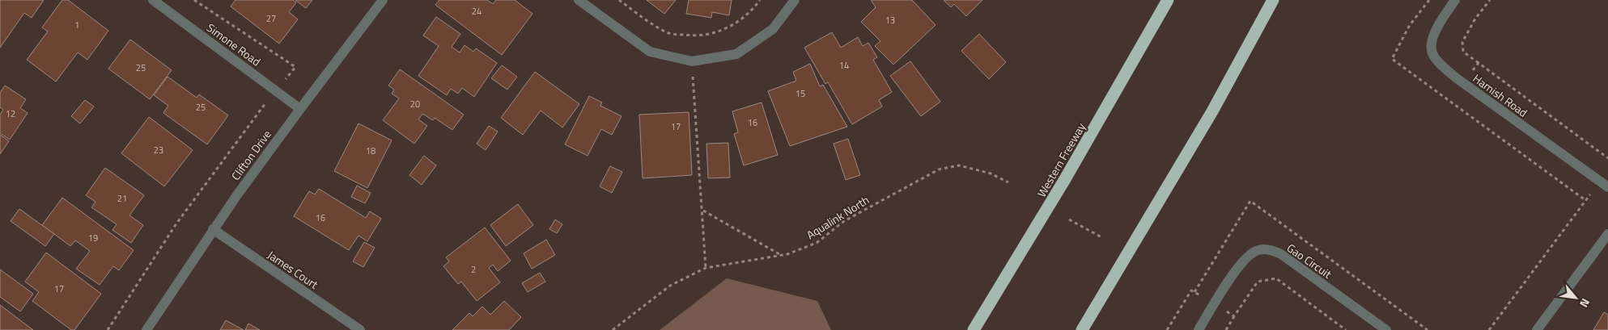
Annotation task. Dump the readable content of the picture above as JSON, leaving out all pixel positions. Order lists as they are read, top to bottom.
{
  "streets": {
    "highway": ["Western Freeway"],
    "street": [
      "Simone Road",
      "Hamish Road",
      "Clifton Drive",
      "Gao Circuit",
      "James Court"
    ],
    "path": ["Aqualink North"]
  },
  "crossings": [
    ["Simone Road", "Clifton Drive"],
    ["Clifton Drive", "James Court"]
  ],
  "house_numbers": [
    "24",
    "27",
    "13",
    "1",
    "14",
    "25",
    "15",
    "20",
    "25",
    "12",
    "16",
    "17",
    "23",
    "18",
    "21",
    "16",
    "19",
    "2",
    "17"
  ],
  "north": "bottom right"
}
